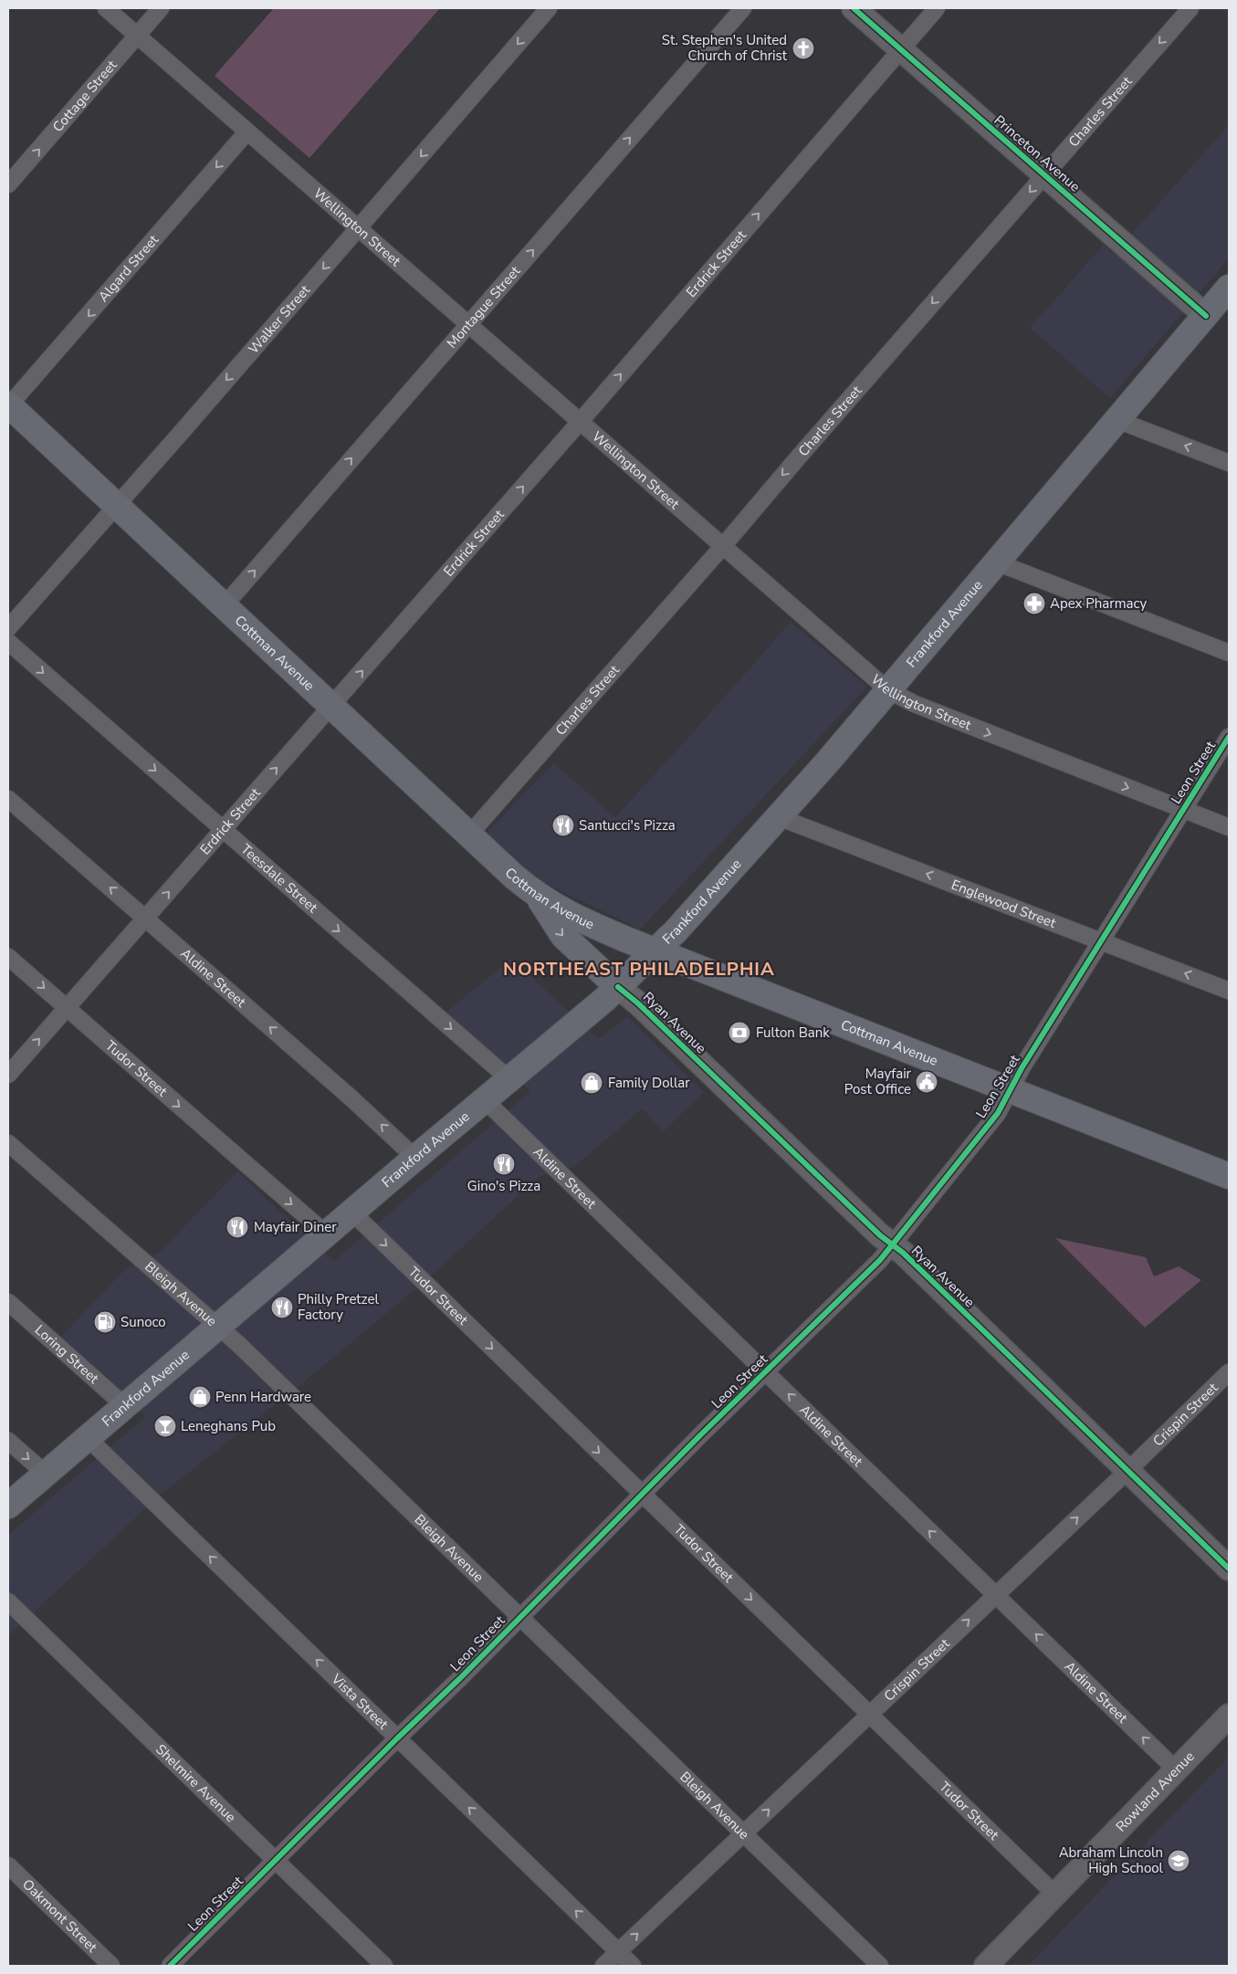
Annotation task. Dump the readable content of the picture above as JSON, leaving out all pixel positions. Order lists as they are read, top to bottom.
{
  "streets": {
    "main road": ["Frankford Avenue", "Cottman Avenue"],
    "street": [
      "Cottage Street",
      "Charles Street",
      "Princeton Avenue",
      "Wellington Street",
      "Erdrick Street",
      "Algard Street",
      "Montague Street",
      "Walker Street",
      "Leon Street",
      "Teesdale Street",
      "Englewood Street",
      "Aldine Street",
      "Ryan Avenue",
      "Tudor Street",
      "Bleigh Avenue",
      "Loring Street",
      "Crispin Street",
      "Vista Street",
      "Shelmire Avenue",
      "Rowland Avenue",
      "Oakmont Street"
    ]
  },
  "crossings": [
    ["Cottage Street", "Wellington Street"],
    ["Charles Street", "Princeton Avenue"],
    ["Charles Street", "Wellington Street"],
    ["Charles Street", "Cottman Avenue"],
    ["Princeton Avenue", "Erdrick Street"],
    ["Princeton Avenue", "Frankford Avenue"],
    ["Wellington Street", "Erdrick Street"],
    ["Wellington Street", "Algard Street"],
    ["Wellington Street", "Montague Street"],
    ["Wellington Street", "Walker Street"],
    ["Wellington Street", "Frankford Avenue"],
    ["Wellington Street", "Leon Street"],
    ["Erdrick Street", "Cottman Avenue"],
    ["Erdrick Street", "Teesdale Street"],
    ["Erdrick Street", "Aldine Street"],
    ["Erdrick Street", "Tudor Street"],
    ["Algard Street", "Cottman Avenue"],
    ["Montague Street", "Cottman Avenue"],
    ["Walker Street", "Cottman Avenue"],
    ["Frankford Avenue", "Cottman Avenue"],
    ["Frankford Avenue", "Teesdale Street"],
    ["Frankford Avenue", "Englewood Street"],
    ["Frankford Avenue", "Aldine Street"],
    ["Frankford Avenue", "Ryan Avenue"],
    ["Frankford Avenue", "Tudor Street"],
    ["Frankford Avenue", "Bleigh Avenue"],
    ["Frankford Avenue", "Loring Street"],
    ["Frankford Avenue", "Vista Street"],
    ["Cottman Avenue", "Leon Street"],
    ["Leon Street", "Englewood Street"],
    ["Leon Street", "Aldine Street"],
    ["Leon Street", "Ryan Avenue"],
    ["Leon Street", "Tudor Street"],
    ["Leon Street", "Bleigh Avenue"],
    ["Leon Street", "Vista Street"],
    ["Leon Street", "Shelmire Avenue"],
    ["Aldine Street", "Crispin Street"],
    ["Aldine Street", "Rowland Avenue"],
    ["Ryan Avenue", "Crispin Street"],
    ["Tudor Street", "Crispin Street"],
    ["Tudor Street", "Rowland Avenue"],
    ["Bleigh Avenue", "Crispin Street"],
    ["Crispin Street", "Vista Street"]
  ],
  "one_way": [
    "Cottage Street",
    "Charles Street",
    "Erdrick Street",
    "Algard Street",
    "Montague Street",
    "Walker Street",
    "Teesdale Street",
    "Englewood Street",
    "Aldine Street",
    "Tudor Street",
    "Crispin Street",
    "Vista Street"
  ],
  "districts": ["NORTHEAST PHILADELPHIA"],
  "places": {
    "church": ["St. Stephen's United Church of Christ"],
    "pharmacy": ["Apex Pharmacy"],
    "restaurant": [
      "Santucci's Pizza",
      "Gino's Pizza",
      "Mayfair Diner",
      "Philly Pretzel Factory"
    ],
    "bank": ["Fulton Bank"],
    "public building": ["Mayfair Post Office"],
    "shop": ["Family Dollar", "Penn Hardware"],
    "fuel station": ["Sunoco"],
    "bar": ["Leneghans Pub"],
    "school or university": ["Abraham Lincoln High School"]
  }
}
